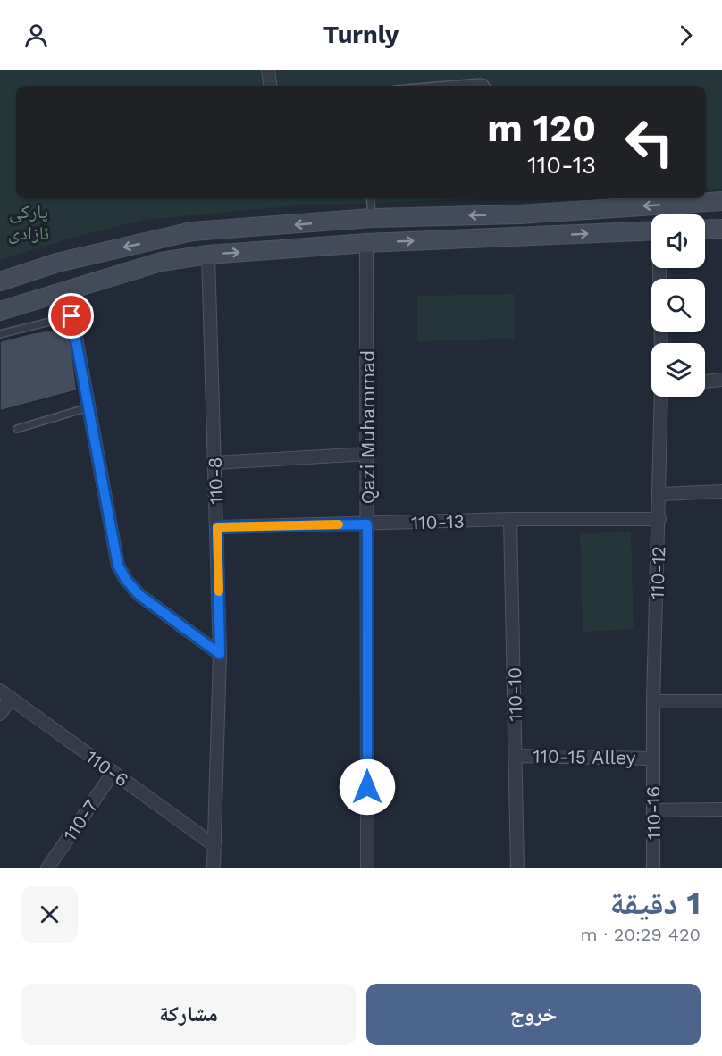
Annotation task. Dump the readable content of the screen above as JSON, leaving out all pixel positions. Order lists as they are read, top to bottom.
{
  "streets": {
    "street": [
      "Qazi Muhammad",
      "110-8",
      "110-13",
      "110-12",
      "110-10",
      "110-15 Alley",
      "110-6",
      "110-16",
      "110-7"
    ]
  },
  "crossings": [
    ["Qazi Muhammad", "110-13"],
    ["110-8", "110-13"],
    ["110-8", "110-6"],
    ["110-13", "110-12"],
    ["110-13", "110-10"],
    ["110-12", "110-15 Alley"],
    ["110-12", "110-16"],
    ["110-10", "110-15 Alley"],
    ["110-15 Alley", "110-16"],
    ["110-6", "110-7"]
  ],
  "parks": ["پارکی ئازادی"],
  "page": {
    "header": "Turnly",
    "turn": ["120 m", "110-13"],
    "heading": ["1 دقيقة", "420 m · 20:29"],
    "buttons": ["خروج", "مشاركة"]
  }
}
